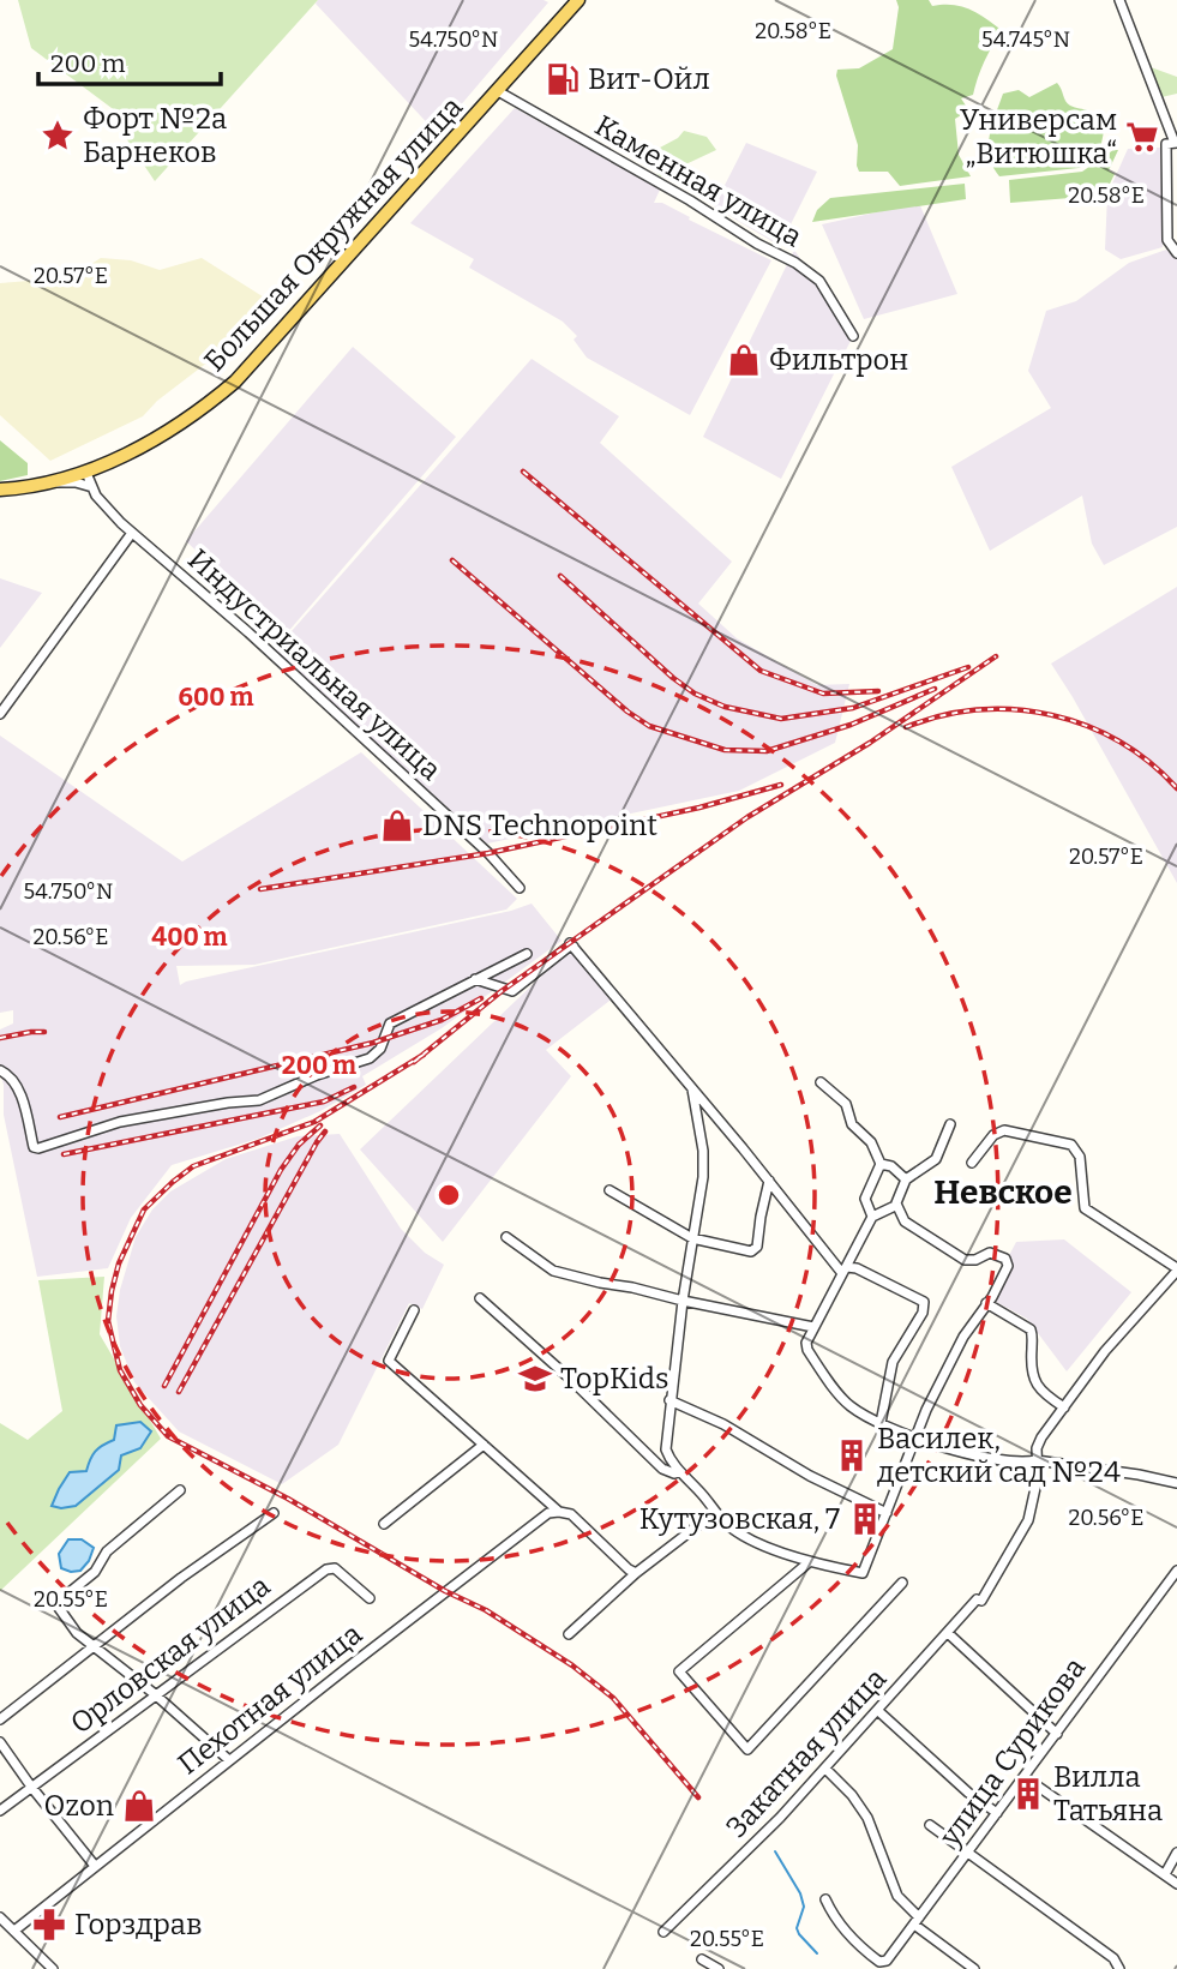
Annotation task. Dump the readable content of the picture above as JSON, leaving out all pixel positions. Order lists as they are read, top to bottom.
{
  "streets": {
    "main road": ["Большая Окружная улица"],
    "street": [
      "Каменная улица",
      "Индустриальная улица",
      "Орловская улица",
      "Пехотная улица",
      "улица Сурикова",
      "Закатная улица"
    ]
  },
  "crossings": [
    ["Каменная улица", "Большая Окружная улица"],
    ["Большая Окружная улица", "Индустриальная улица"]
  ],
  "districts": ["Невское"],
  "places": {
    "fuel station": ["Вит-Ойл"],
    "place": ["Форт №2а Барнеков"],
    "supermarket": ["Универсам „Витюшка“"],
    "shop": ["Фильтрон", "DNS Technopoint", "Ozon"],
    "school or university": ["TopKids"],
    "building": ["Василек, детский сад №24", "Кутузовская, 7", "Вилла Татьяна"],
    "pharmacy": ["Горздрав"]
  },
  "scale_bar": "200 m",
  "coordinates": [
    "20.58°E",
    "54.750°N",
    "54.745°N",
    "20.57°E",
    "20.56°E",
    "20.55°E"
  ],
  "rings": ["600 m", "400 m", "200 m"]
}
